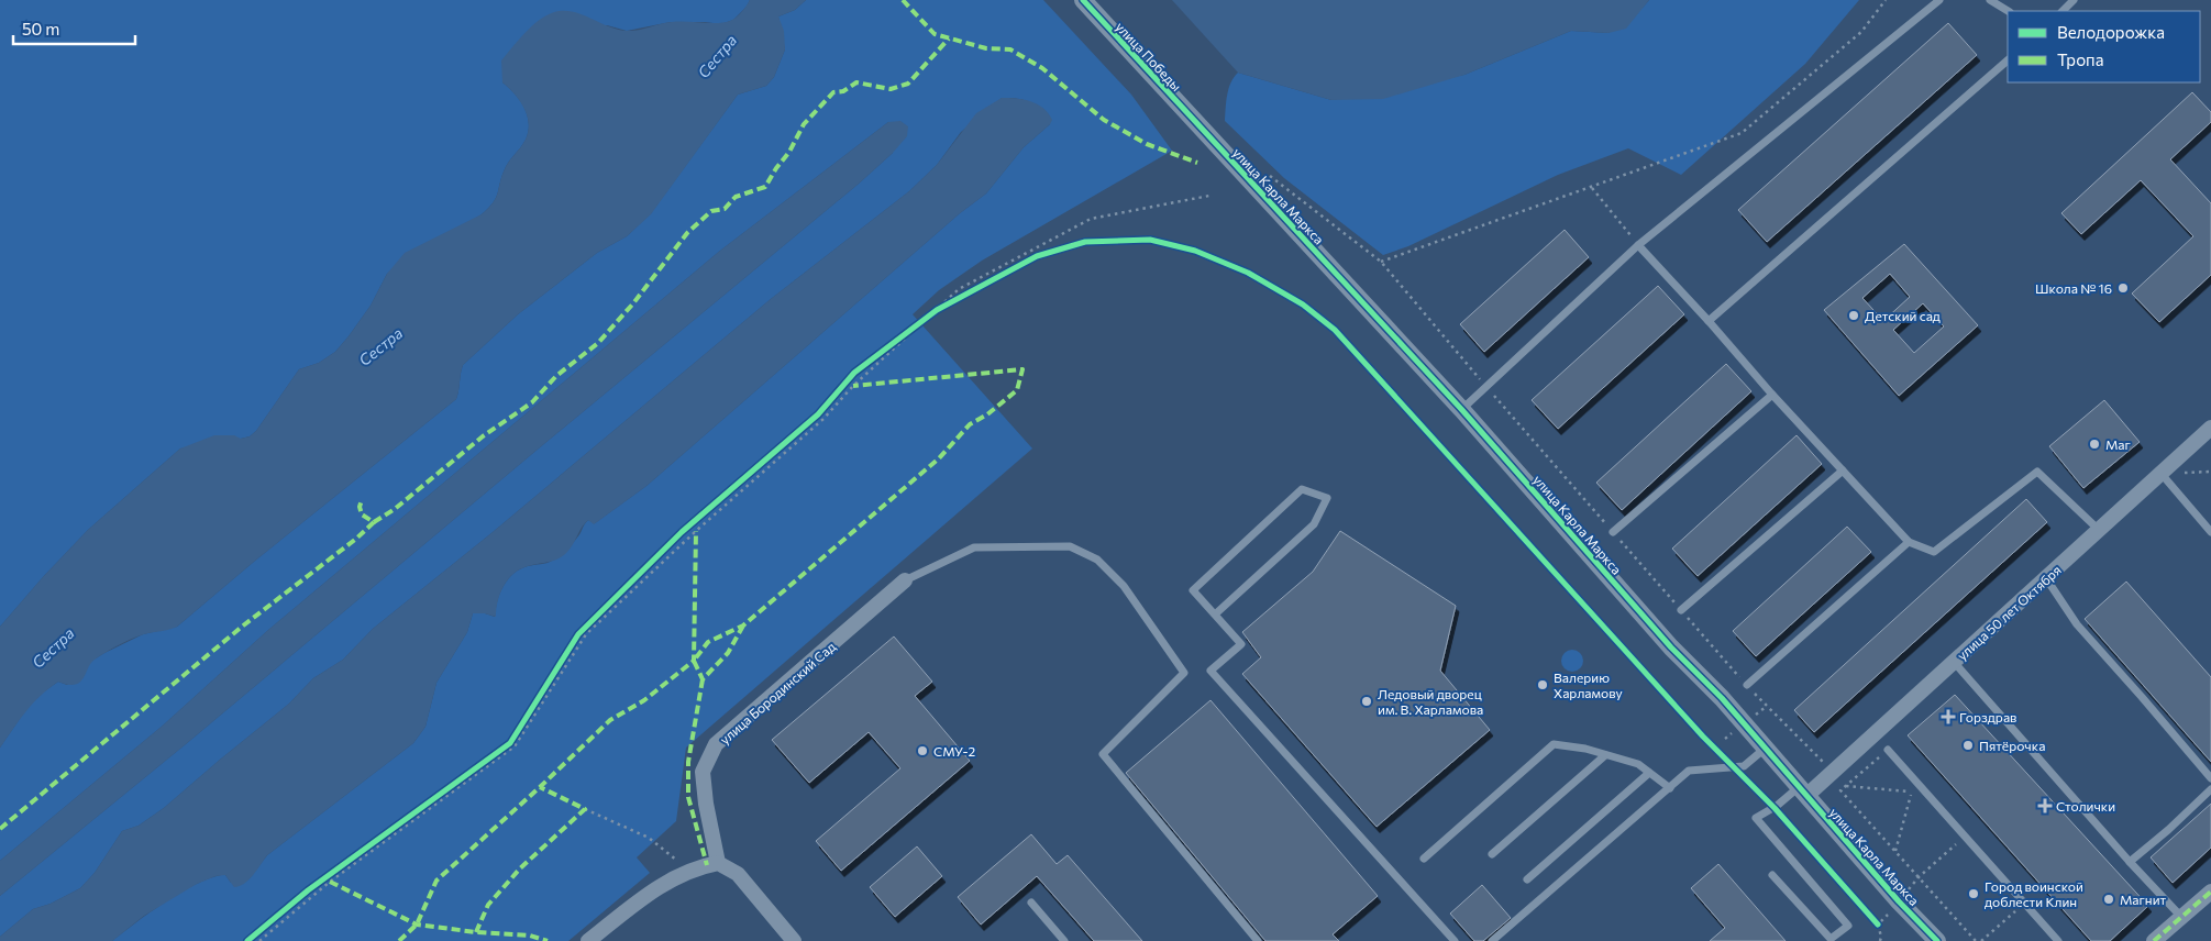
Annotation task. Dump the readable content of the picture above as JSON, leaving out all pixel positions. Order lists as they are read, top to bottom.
{
  "streets": {
    "street": [
      "улица Победы",
      "улица Карла Маркса",
      "улица 50 лет Октября",
      "улица Бородинский Сад"
    ]
  },
  "crossings": [
    ["улица Победы", "улица Карла Маркса"],
    ["улица Карла Маркса", "улица 50 лет Октября"]
  ],
  "water": ["Сестра"],
  "places": {
    "other": [
      "Школа № 16",
      "Детский сад",
      "Маг",
      "Валерию Харламову",
      "Ледовый дворец им. В. Харламова",
      "Пятёрочка",
      "СМУ-2",
      "Город воинской доблести Клин",
      "Магнит"
    ],
    "health": ["Горздрав", "Столички"]
  },
  "legend": ["Велодорожка", "Тропа"],
  "scale_bar": "50 m"
}
